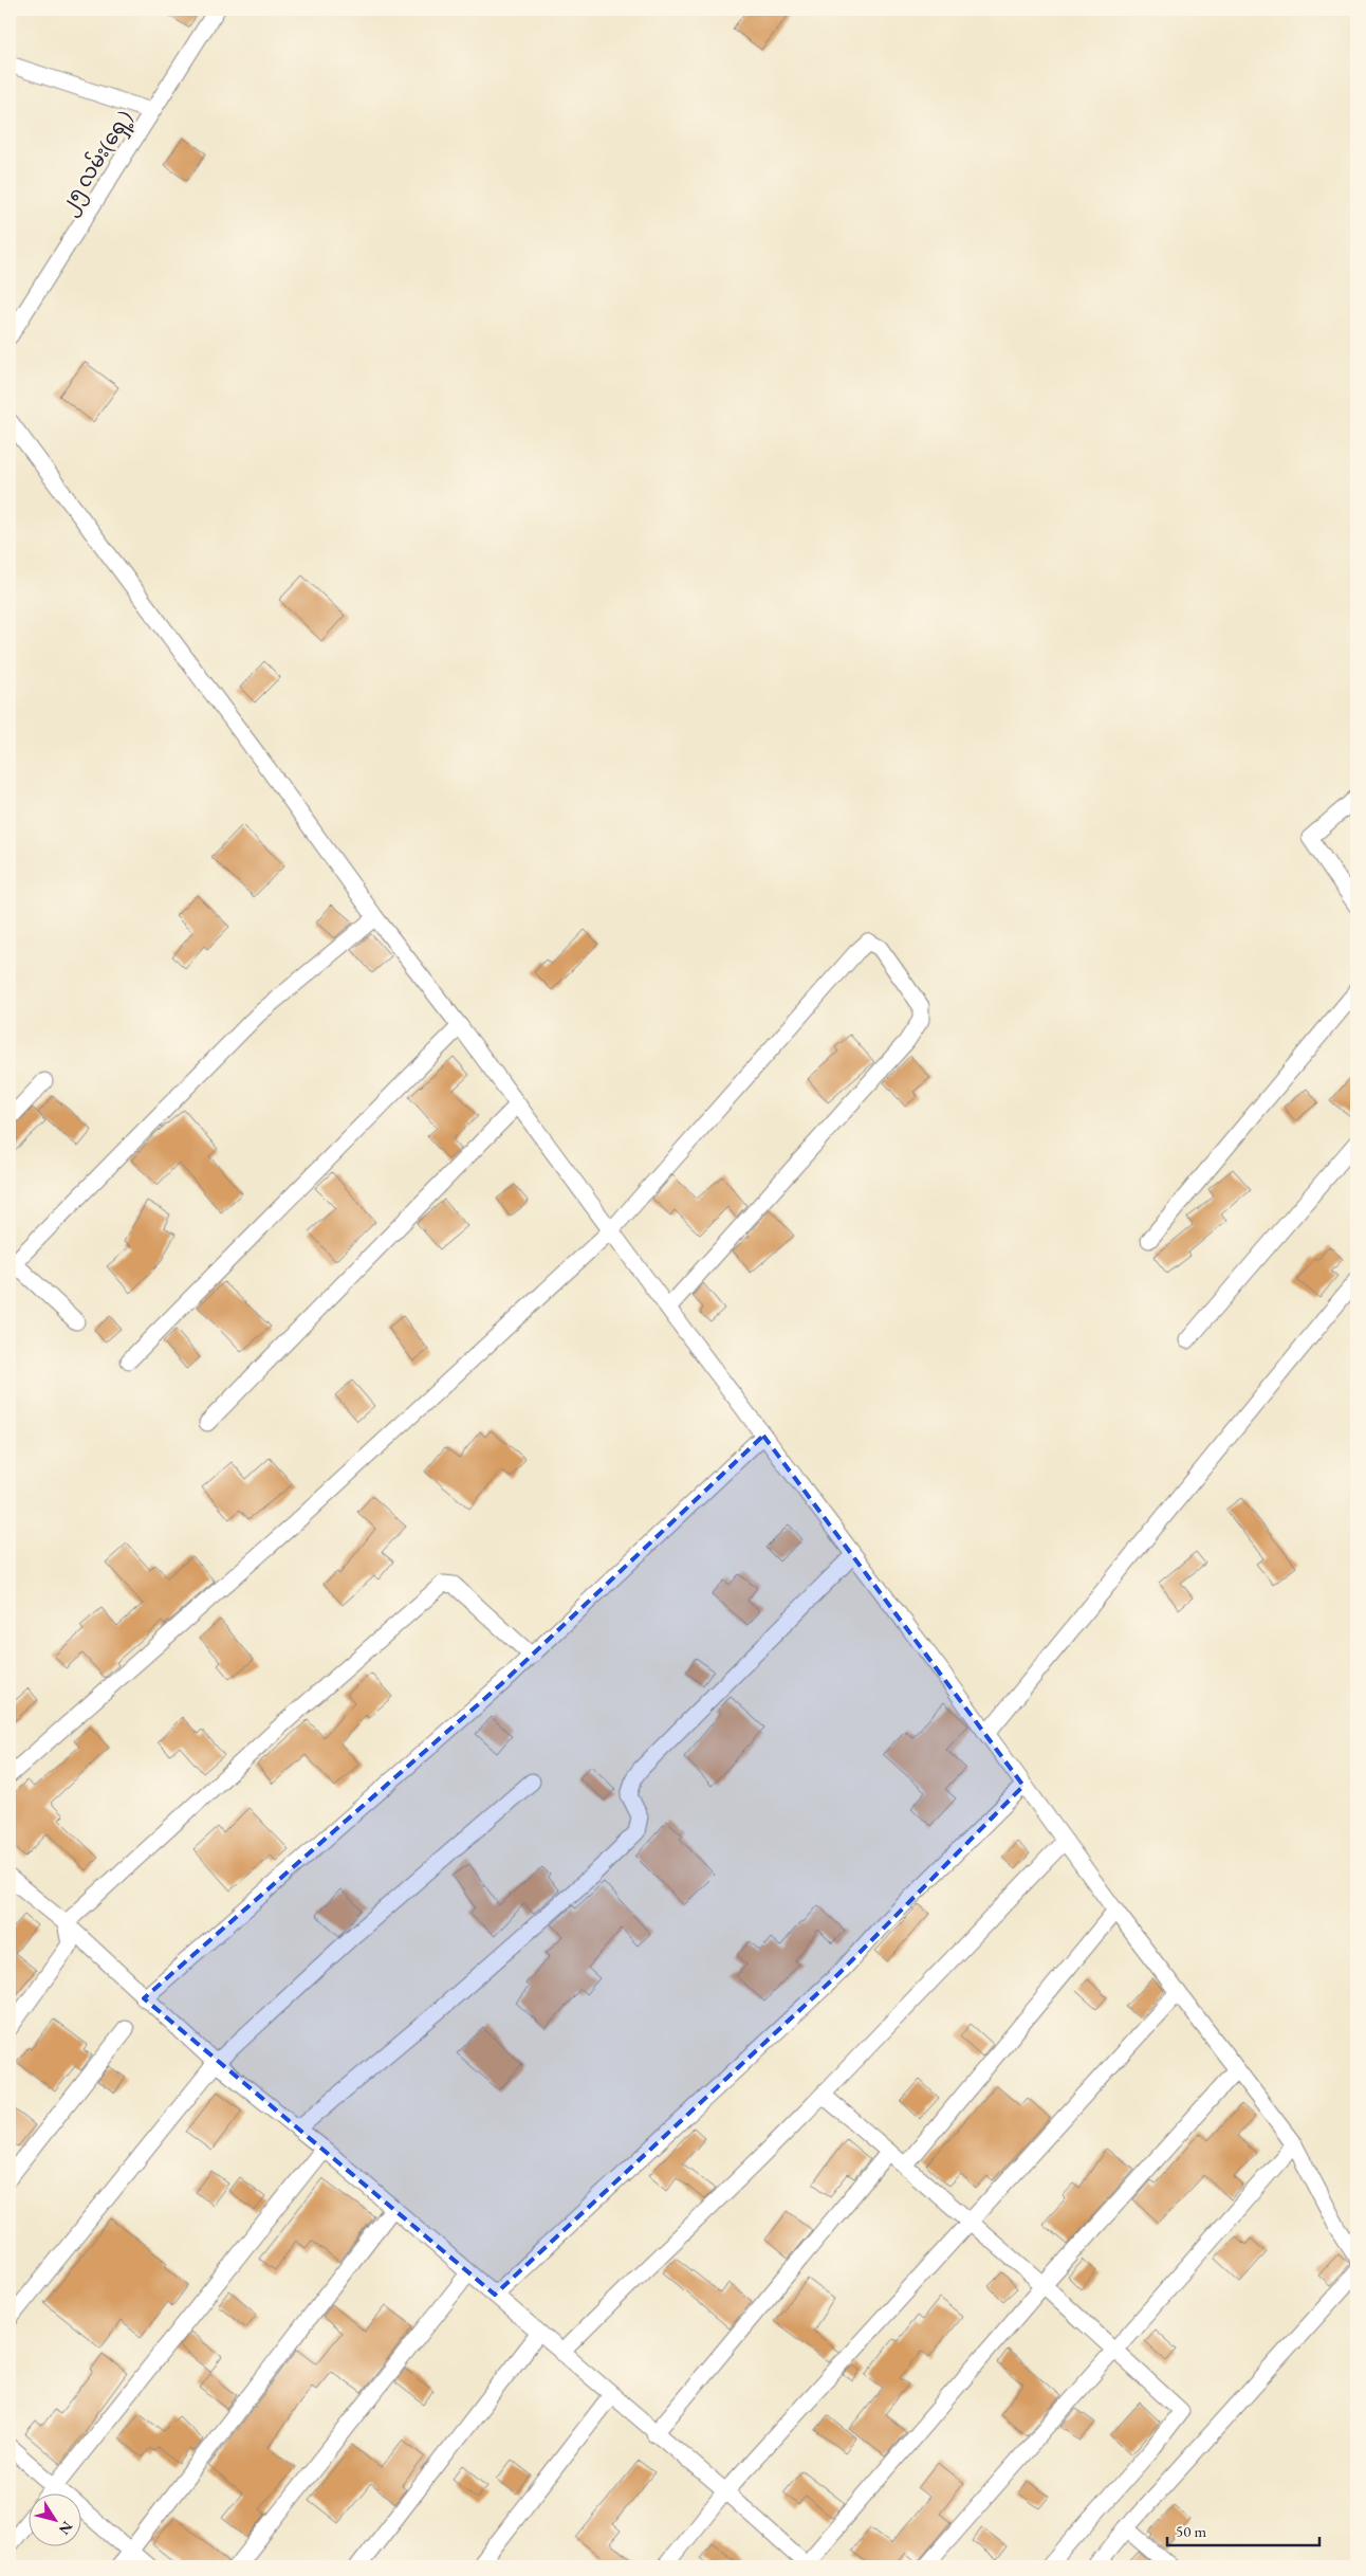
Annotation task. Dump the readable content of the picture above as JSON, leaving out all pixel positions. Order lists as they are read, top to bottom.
{
  "streets": {
    "street": ["၂၅ လမ်း(ရှေ့)"]
  },
  "scale_bar": "50 m",
  "north": "bottom right"
}
